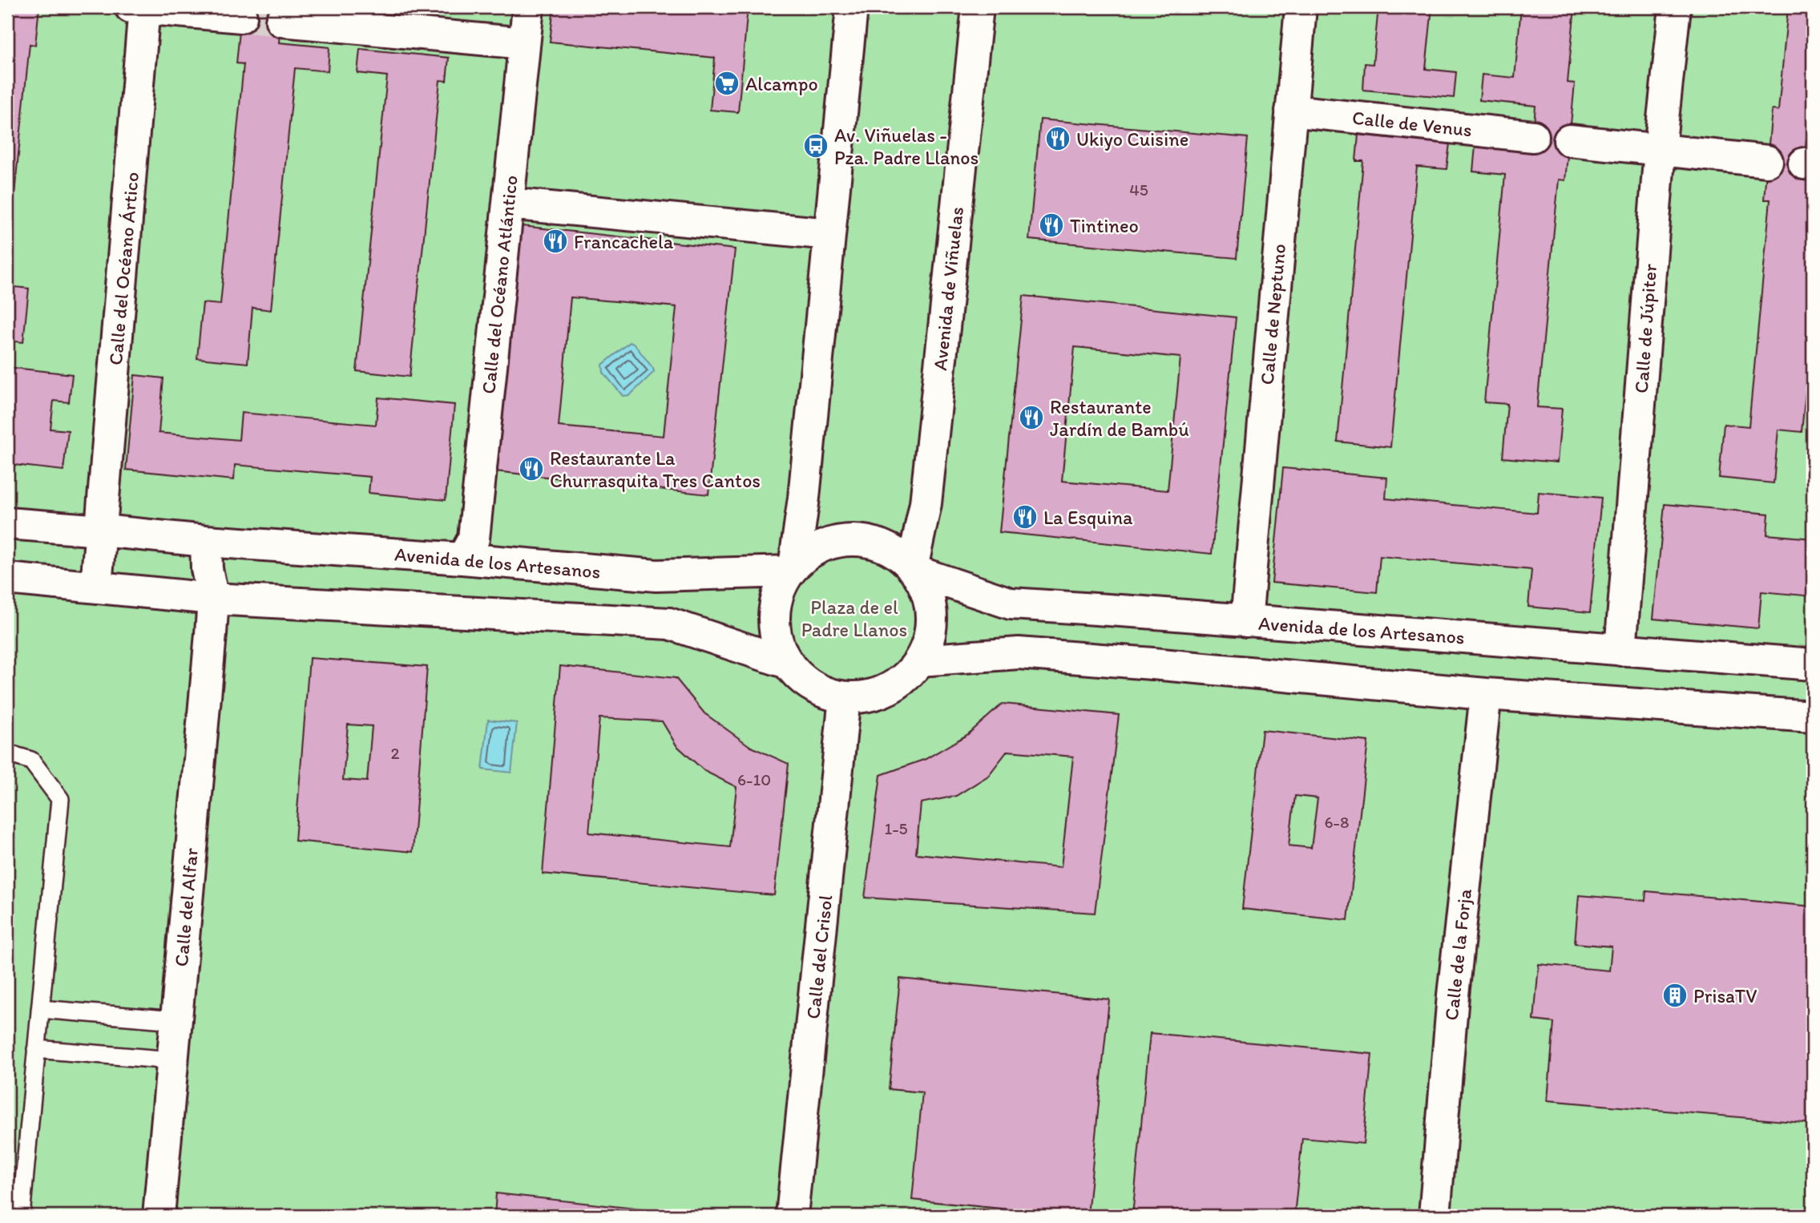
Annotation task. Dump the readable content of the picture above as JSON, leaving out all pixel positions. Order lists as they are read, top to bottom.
{
  "streets": {
    "street": [
      "Calle de Venus",
      "Calle del Océano Ártico",
      "Calle del Océano Atlántico",
      "Avenida de Viñuelas",
      "Calle de Neptuno",
      "Calle de Júpiter",
      "Avenida de los Artesanos",
      "Calle del Alfar",
      "Calle de la Forja",
      "Calle del Crisol"
    ]
  },
  "crossings": [
    ["Calle de Venus", "Calle de Neptuno"],
    ["Calle del Océano Ártico", "Avenida de los Artesanos"],
    ["Calle del Océano Atlántico", "Avenida de los Artesanos"],
    ["Avenida de Viñuelas", "Avenida de los Artesanos"],
    ["Avenida de Viñuelas", "Calle del Crisol"],
    ["Calle de Neptuno", "Avenida de los Artesanos"],
    ["Calle de Júpiter", "Avenida de los Artesanos"],
    ["Avenida de los Artesanos", "Calle del Crisol"]
  ],
  "parks": ["Plaza de el Padre Llanos"],
  "places": {
    "supermarket": ["Alcampo"],
    "restaurant": [
      "Ukiyo Cuisine",
      "Tintineo",
      "Francachela",
      "Restaurante Jardín de Bambú",
      "Restaurante La Churrasquita Tres Cantos",
      "La Esquina"
    ],
    "bus stop": ["Av. Viñuelas - Pza. Padre Llanos"],
    "building": ["PrisaTV"]
  },
  "house_numbers": [
    "45",
    "2",
    "6-10",
    "6-8",
    "1-5"
  ]
}
